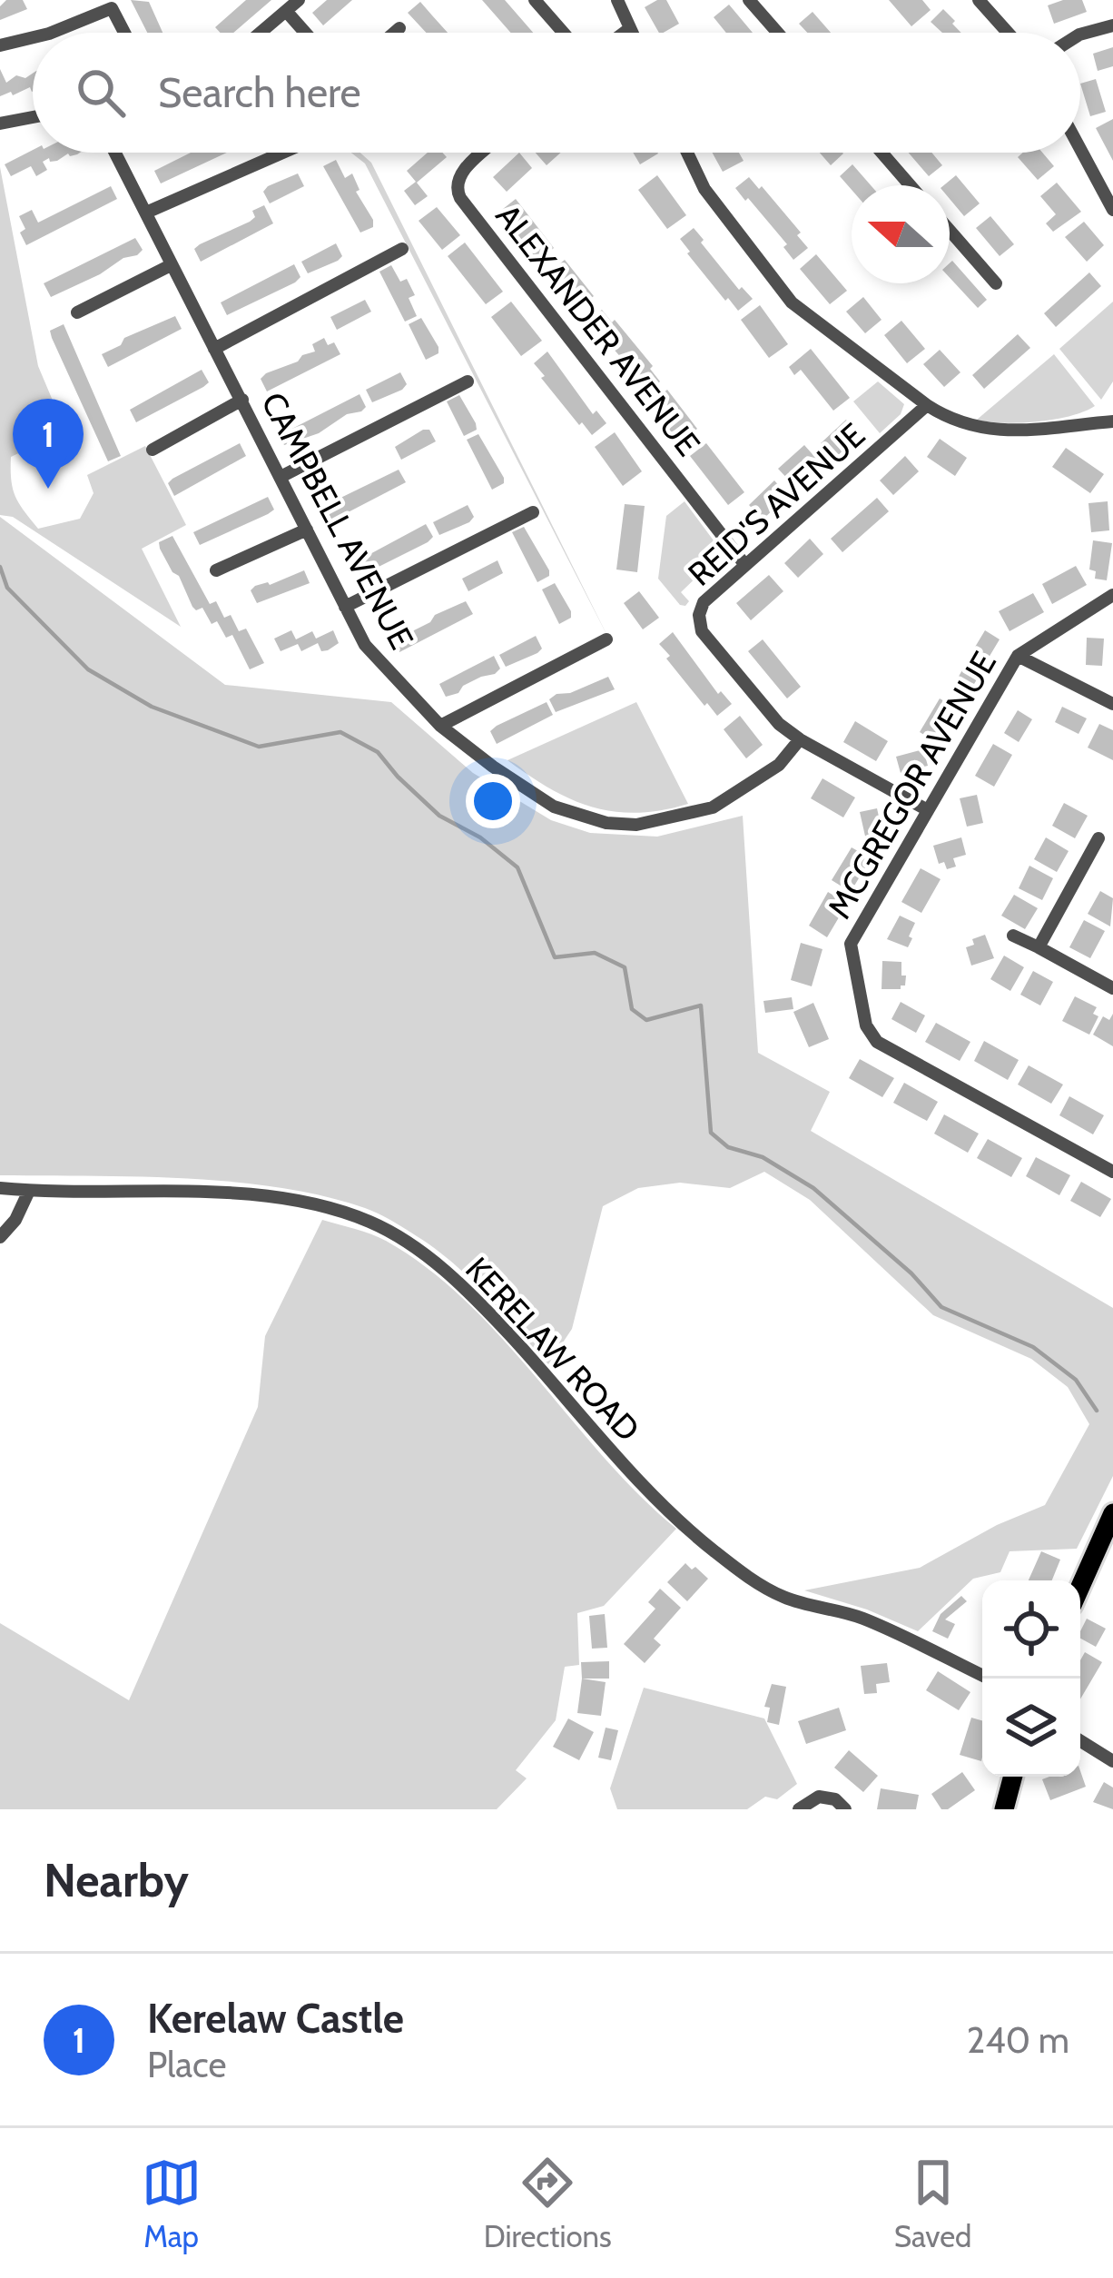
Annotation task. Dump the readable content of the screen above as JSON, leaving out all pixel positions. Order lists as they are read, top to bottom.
{
  "streets": {
    "street": [
      "ALEXANDER AVENUE",
      "REID'S AVENUE",
      "CAMPBELL AVENUE",
      "MCGREGOR AVENUE",
      "KERELAW ROAD"
    ]
  },
  "crossings": [
    ["ALEXANDER AVENUE", "REID'S AVENUE"],
    ["REID'S AVENUE", "CAMPBELL AVENUE"],
    ["REID'S AVENUE", "MCGREGOR AVENUE"]
  ],
  "north": "left",
  "page": {
    "search": "Search here",
    "pins": "1",
    "heading": "Nearby",
    "list": [
      {
        "mark": "1",
        "name": "Kerelaw Castle",
        "note": "Place",
        "value": "240 m"
      }
    ],
    "nav": ["Map", "Directions", "Saved"]
  }
}
